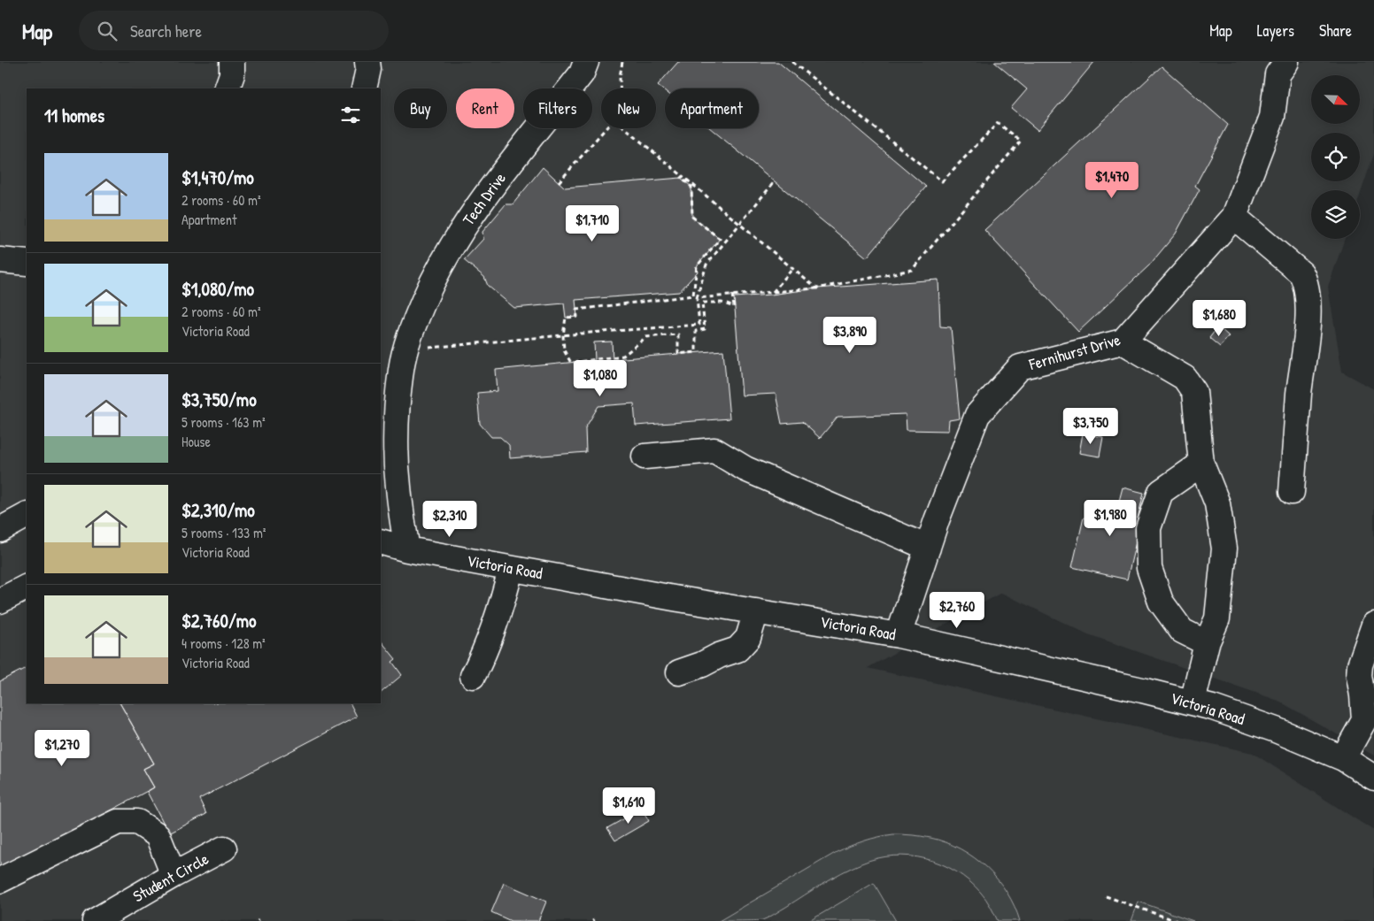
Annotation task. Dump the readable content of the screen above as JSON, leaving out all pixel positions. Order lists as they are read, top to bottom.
{
  "streets": {
    "street": [
      "Tech Drive",
      "Fernihurst Drive",
      "Victoria Road",
      "Student Circle"
    ]
  },
  "crossings": [
    ["Tech Drive", "Victoria Road"],
    ["Fernihurst Drive", "Victoria Road"]
  ],
  "north": "bottom right",
  "page": {
    "header": "Map",
    "search": "Search here",
    "nav": ["Map", "Layers", "Share"],
    "chip": [
      "Buy",
      "Rent",
      "Filters",
      "New",
      "Apartment"
    ],
    "heading": "11 homes",
    "list": [
      {
        "name": "$1,470/mo",
        "note": "2 rooms · 60 m² · Apartment"
      },
      {
        "name": "$1,080/mo",
        "note": "2 rooms · 60 m² · Victoria Road"
      },
      {
        "name": "$3,750/mo",
        "note": "5 rooms · 163 m² · House"
      },
      {
        "name": "$2,310/mo",
        "note": "5 rooms · 133 m² · Victoria Road"
      },
      {
        "name": "$2,760/mo",
        "note": "4 rooms · 128 m² · Victoria Road"
      }
    ],
    "price": [
      "$1,470",
      "$1,710",
      "$1,680",
      "$3,890",
      "$1,080",
      "$3,750",
      "$1,980",
      "$2,310",
      "$2,760",
      "$1,270",
      "$1,610"
    ]
  }
}
